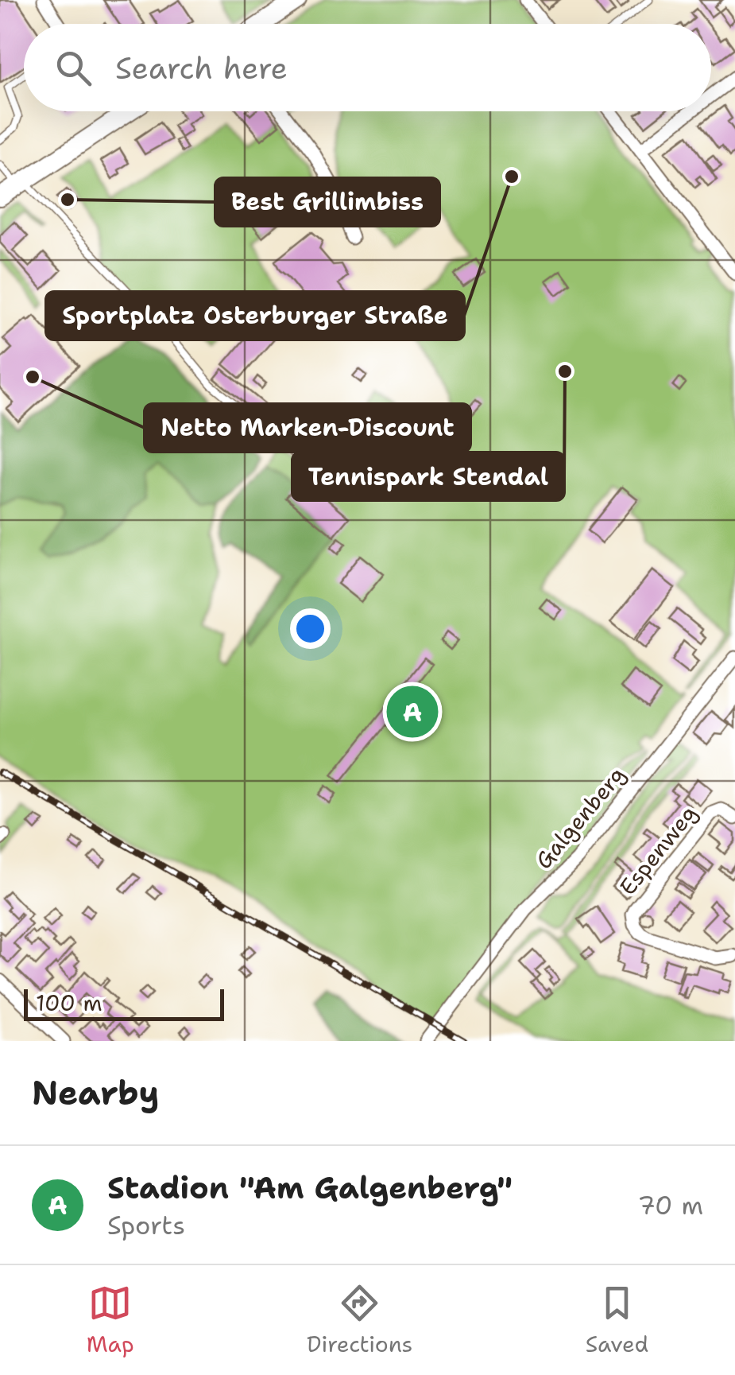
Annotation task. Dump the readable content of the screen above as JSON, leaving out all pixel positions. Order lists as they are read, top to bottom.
{
  "streets": {
    "street": ["Galgenberg", "Espenweg"]
  },
  "places": [
    "Sportplatz Osterburger Straße",
    "Best Grillimbiss",
    "Tennispark Stendal",
    "Netto Marken-Discount"
  ],
  "scale_bar": "100 m",
  "page": {
    "search": "Search here",
    "pins": "A",
    "scale": "100 m",
    "heading": "Nearby",
    "list": [
      {
        "mark": "A",
        "name": "Stadion \"Am Galgenberg\"",
        "note": "Sports",
        "value": "70 m"
      }
    ],
    "nav": ["Map", "Directions", "Saved"]
  }
}
